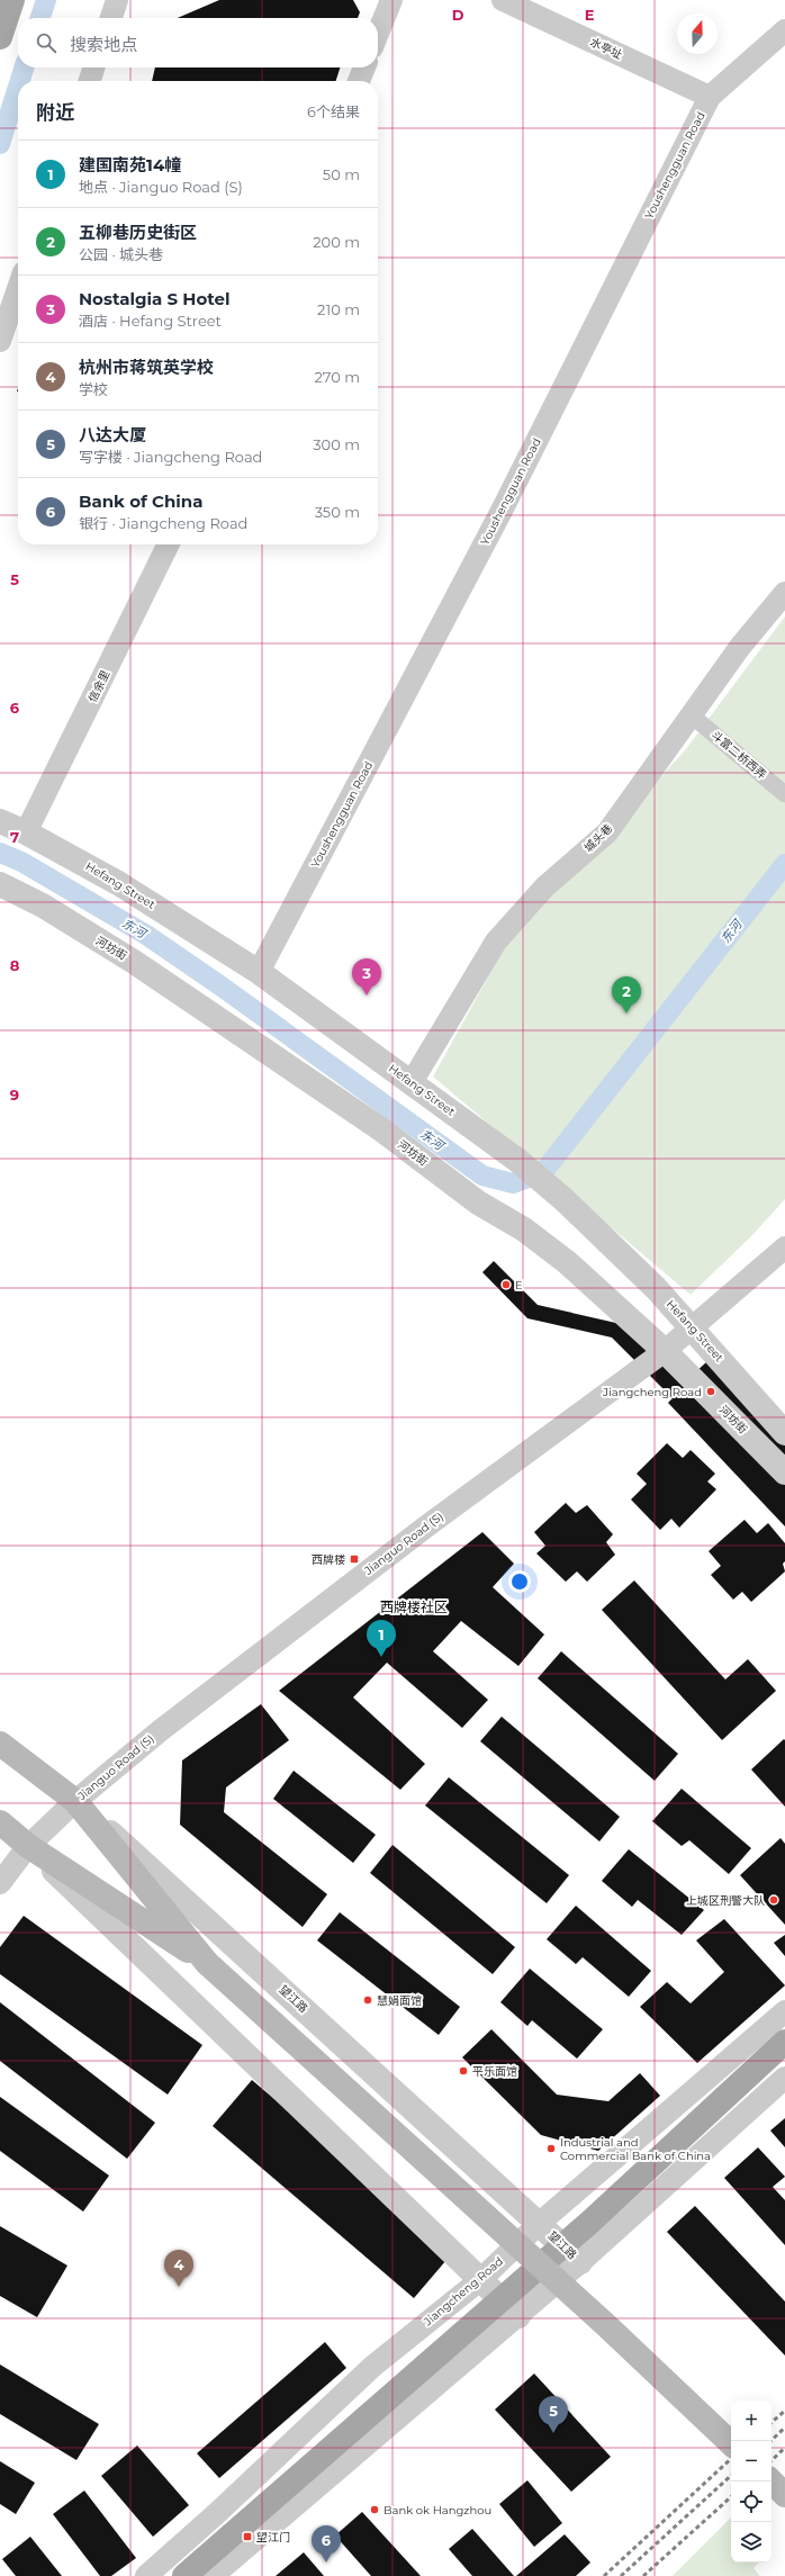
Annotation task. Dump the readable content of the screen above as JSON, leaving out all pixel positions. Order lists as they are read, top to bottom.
{
  "streets": {
    "main road": ["望江路"],
    "street": [
      "水亭址",
      "Youshengguan Road",
      "信余里",
      "斗富二桥西弄",
      "城头巷",
      "Hefang Street",
      "河坊街",
      "Jianguo Road (S)",
      "Jiangcheng Road"
    ]
  },
  "crossings": [
    ["水亭址", "Youshengguan Road"],
    ["Youshengguan Road", "Hefang Street"],
    ["信余里", "Hefang Street"],
    ["斗富二桥西弄", "城头巷"],
    ["城头巷", "Hefang Street"],
    ["Hefang Street", "Jianguo Road (S)"],
    ["河坊街", "Jianguo Road (S)"],
    ["Jianguo Road (S)", "望江路"],
    ["望江路", "Jiangcheng Road"]
  ],
  "districts": ["西牌楼社区"],
  "water": ["东河"],
  "places": {
    "other": [
      "E",
      "Jiangcheng Road",
      "上城区刑警大队",
      "慧娟面馆",
      "平乐面馆",
      "Industrial and Commercial Bank of China",
      "Bank ok Hangzhou"
    ],
    "transit": ["西牌楼", "望江门"]
  },
  "north": "top",
  "page": {
    "search": "搜索地点",
    "heading": ["附近", "6个结果"],
    "list": [
      {
        "mark": "1",
        "name": "建国南苑14幢",
        "note": "地点 · Jianguo Road (S)",
        "value": "50 m"
      },
      {
        "mark": "2",
        "name": "五柳巷历史街区",
        "note": "公园 · 城头巷",
        "value": "200 m"
      },
      {
        "mark": "3",
        "name": "Nostalgia S Hotel",
        "note": "酒店 · Hefang Street",
        "value": "210 m"
      },
      {
        "mark": "4",
        "name": "杭州市蒋筑英学校",
        "note": "学校",
        "value": "270 m"
      },
      {
        "mark": "5",
        "name": "八达大厦",
        "note": "写字楼 · Jiangcheng Road",
        "value": "300 m"
      },
      {
        "mark": "6",
        "name": "Bank of China",
        "note": "银行 · Jiangcheng Road",
        "value": "350 m"
      }
    ],
    "pins": [
      "3",
      "2",
      "1",
      "4",
      "5",
      "6"
    ],
    "map_buttons": ["+", "−"]
  },
  "grid": {
    "columns": ["D", "E"],
    "rows": [
      "5",
      "6",
      "7",
      "8",
      "9"
    ]
  }
}
